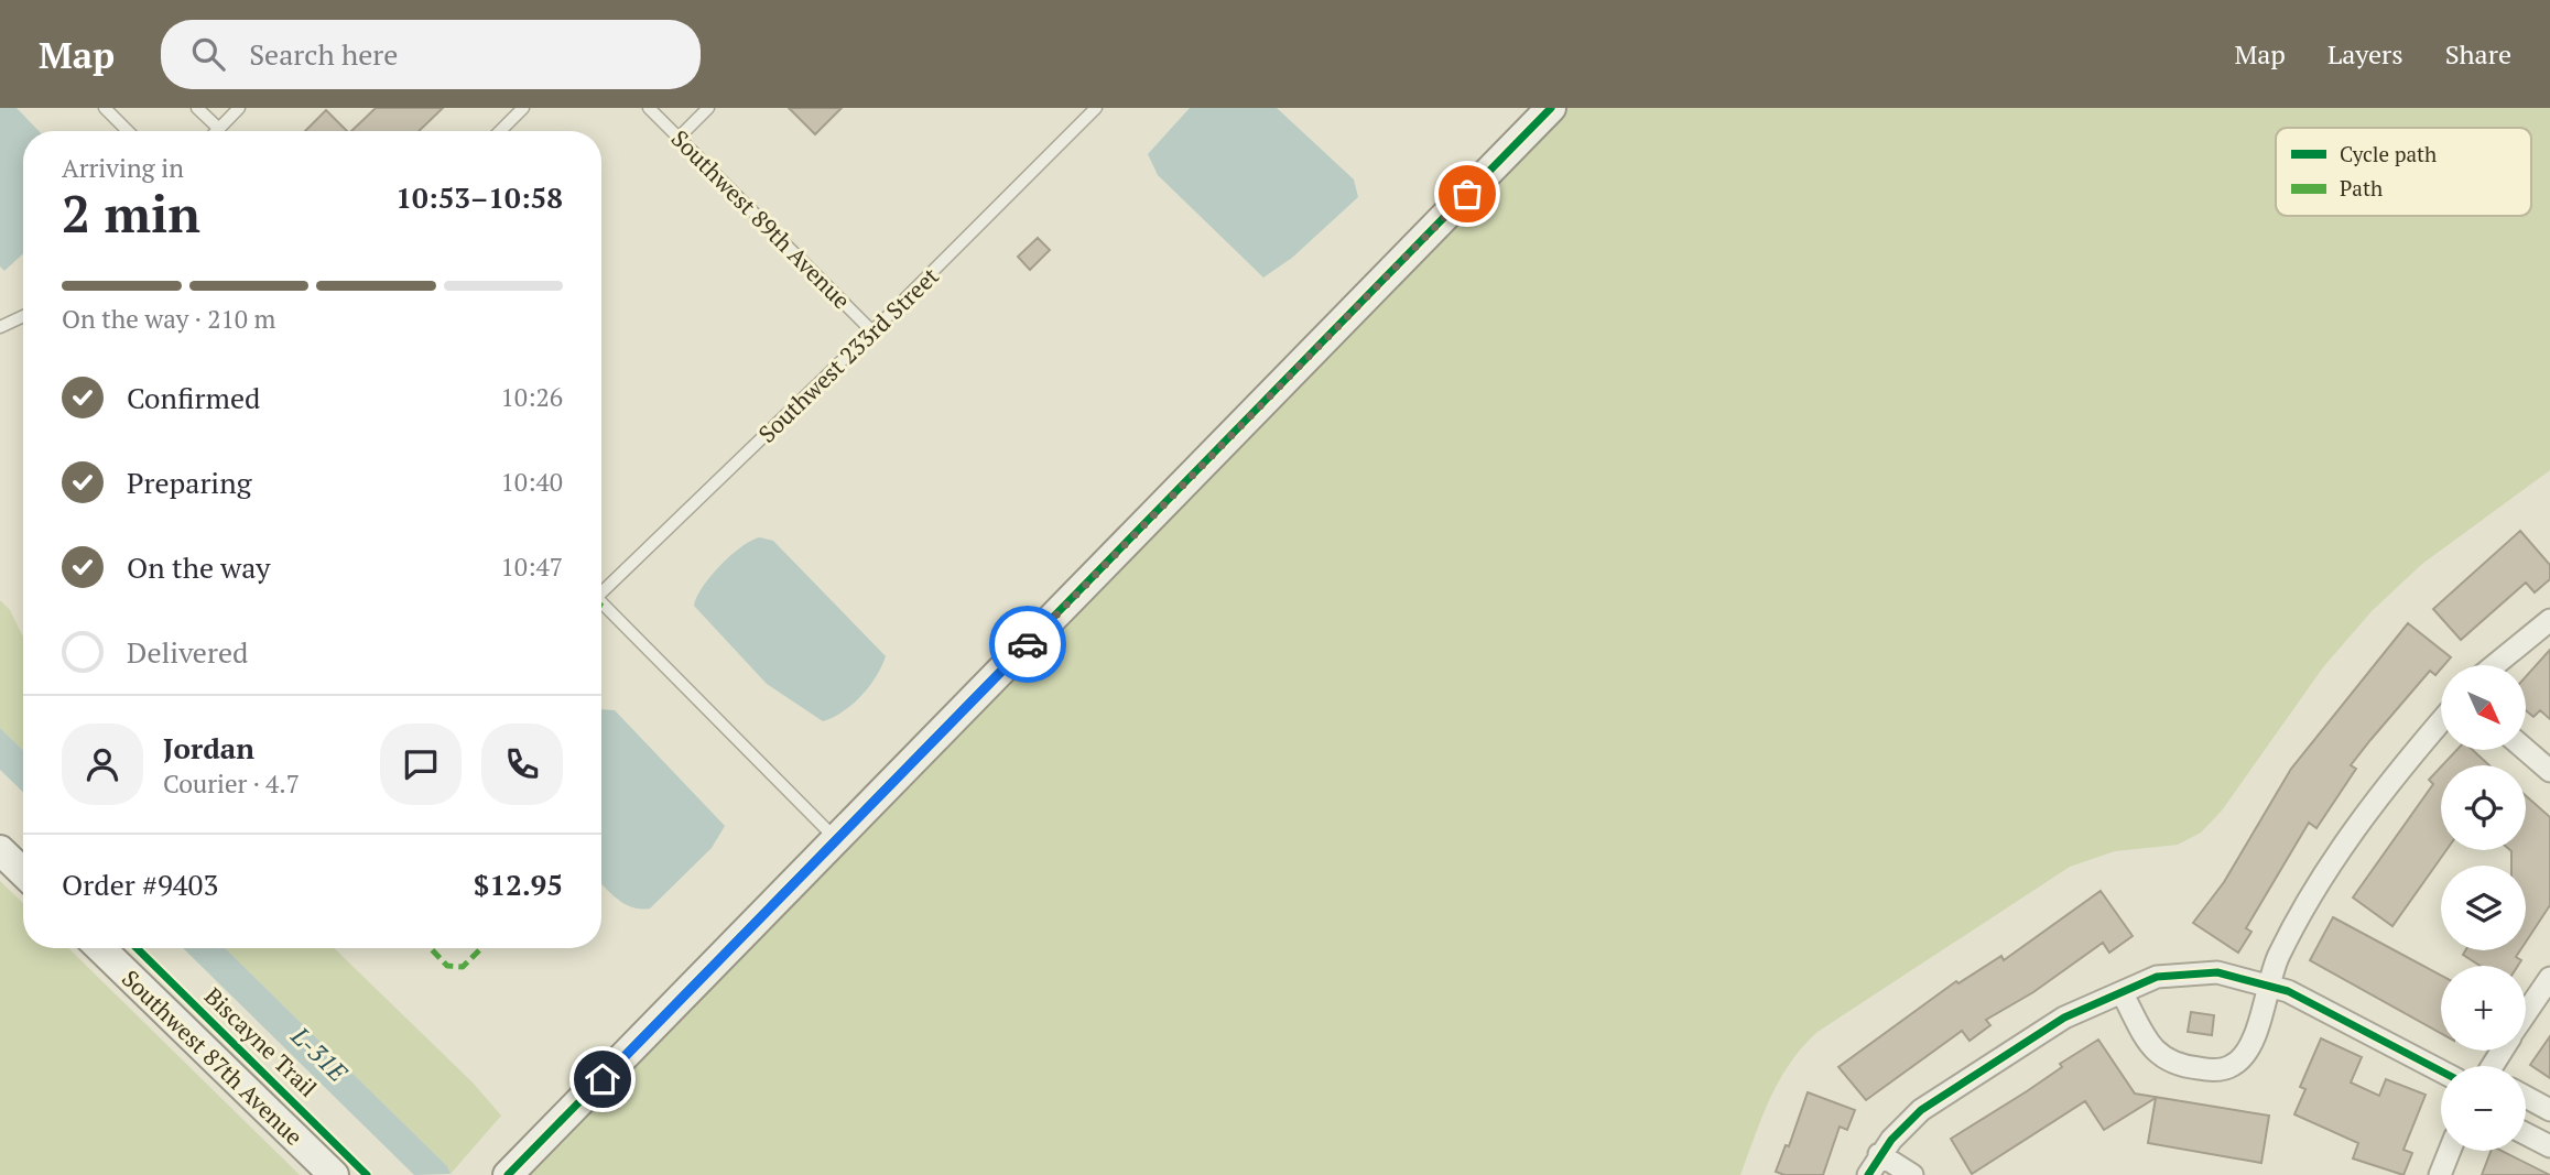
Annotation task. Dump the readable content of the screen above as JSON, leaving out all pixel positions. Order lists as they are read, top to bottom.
{
  "streets": {
    "street": ["Southwest 87th Avenue"],
    "lane": ["Southwest 89th Avenue", "Southwest 233rd Street"],
    "cycle path": ["Biscayne Trail"]
  },
  "crossings": [
    ["Southwest 89th Avenue", "Southwest 233rd Street"]
  ],
  "water": ["L-31E"],
  "legend": ["Cycle path", "Path"],
  "north": "bottom right",
  "page": {
    "header": "Map",
    "search": "Search here",
    "nav": ["Map", "Layers", "Share"],
    "heading": ["2 min", "Arriving in", "10:53–10:58"],
    "panel": [
      "Jordan",
      "Courier · 4.7",
      "Order #9403",
      "$12.95"
    ],
    "bar": "On the way · 210 m",
    "list": [
      ["Confirmed", "10:26"],
      ["Preparing", "10:40"],
      ["On the way", "10:47"],
      "Delivered"
    ],
    "map_buttons": ["+", "−"]
  }
}
